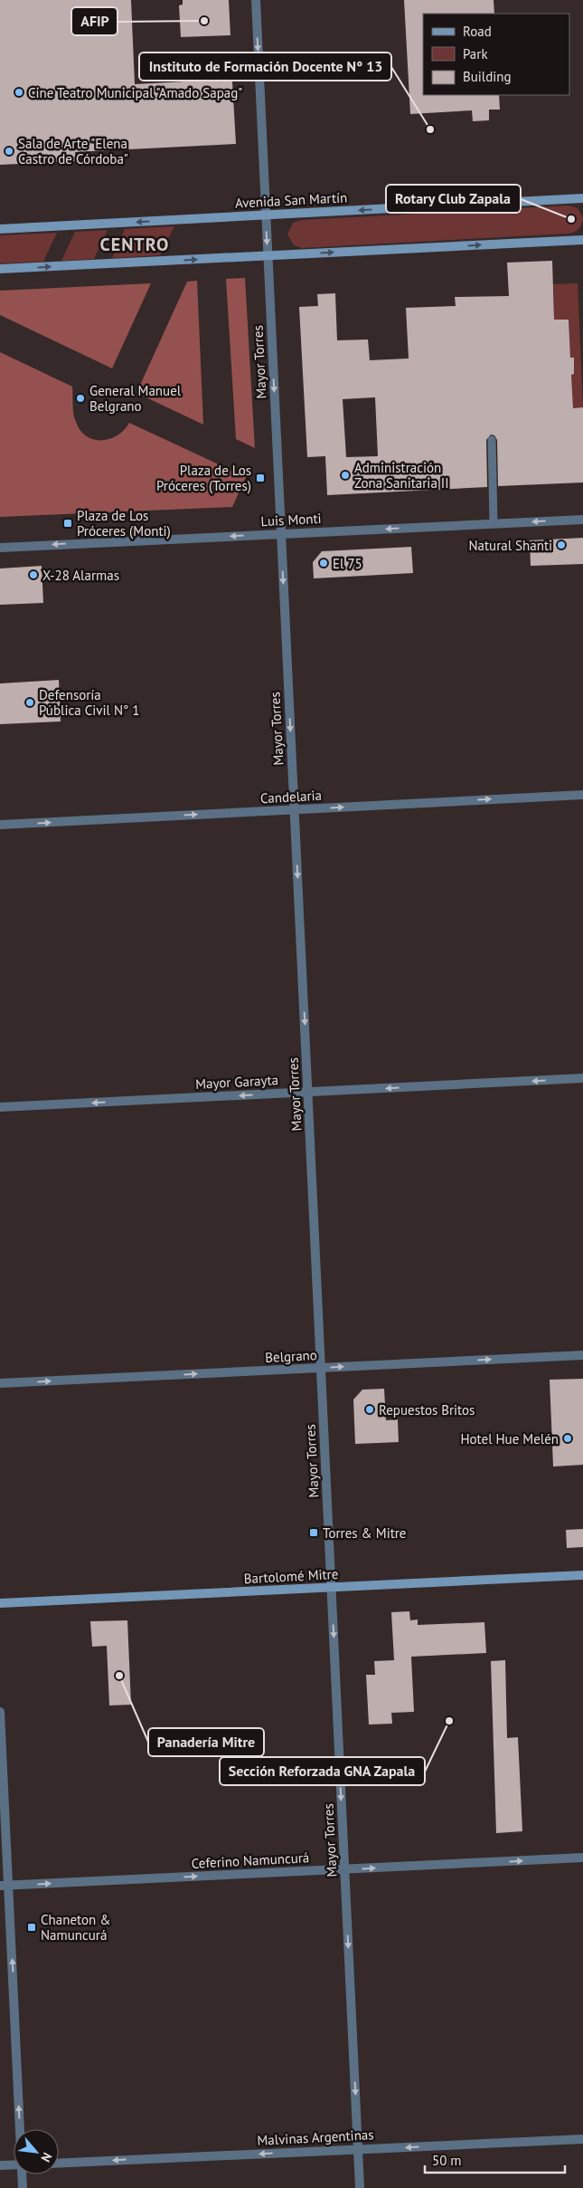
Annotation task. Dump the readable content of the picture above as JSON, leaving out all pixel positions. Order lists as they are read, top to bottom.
{
  "streets": {
    "main road": ["Avenida San Martín", "Bartolomé Mitre"],
    "street": [
      "Mayor Torres",
      "Luis Monti",
      "Candelaria",
      "Mayor Garayta",
      "Belgrano",
      "Ceferino Namuncurá",
      "Malvinas Argentinas"
    ]
  },
  "crossings": [
    ["Avenida San Martín", "Mayor Torres"],
    ["Mayor Torres", "Luis Monti"],
    ["Mayor Torres", "Candelaria"],
    ["Mayor Torres", "Mayor Garayta"],
    ["Mayor Torres", "Belgrano"],
    ["Mayor Torres", "Bartolomé Mitre"],
    ["Mayor Torres", "Ceferino Namuncurá"],
    ["Mayor Torres", "Malvinas Argentinas"]
  ],
  "one_way": [
    "Mayor Torres",
    "Luis Monti",
    "Candelaria",
    "Mayor Garayta",
    "Belgrano",
    "Ceferino Namuncurá",
    "Malvinas Argentinas"
  ],
  "districts": ["CENTRO"],
  "places": {
    "other": [
      "AFIP",
      "Cine Teatro Municipal \"Amado Sapag\"",
      "Instituto de Formación Docente N° 13",
      "Sala de Arte \"Elena Castro de Córdoba\"",
      "Rotary Club Zapala",
      "General Manuel Belgrano",
      "Administración Zona Sanitaria II",
      "Natural Shanti",
      "El 75",
      "X-28 Alarmas",
      "Defensoría Pública Civil N° 1",
      "Repuestos Britos",
      "Hotel Hue Melén",
      "Panadería Mitre",
      "Sección Reforzada GNA Zapala"
    ],
    "transit": [
      "Plaza de Los Próceres (Torres)",
      "Plaza de Los Próceres (Monti)",
      "Torres & Mitre",
      "Chaneton & Namuncurá"
    ]
  },
  "legend": ["Road", "Park", "Building"],
  "scale_bar": "50 m",
  "north": "bottom right"
}
